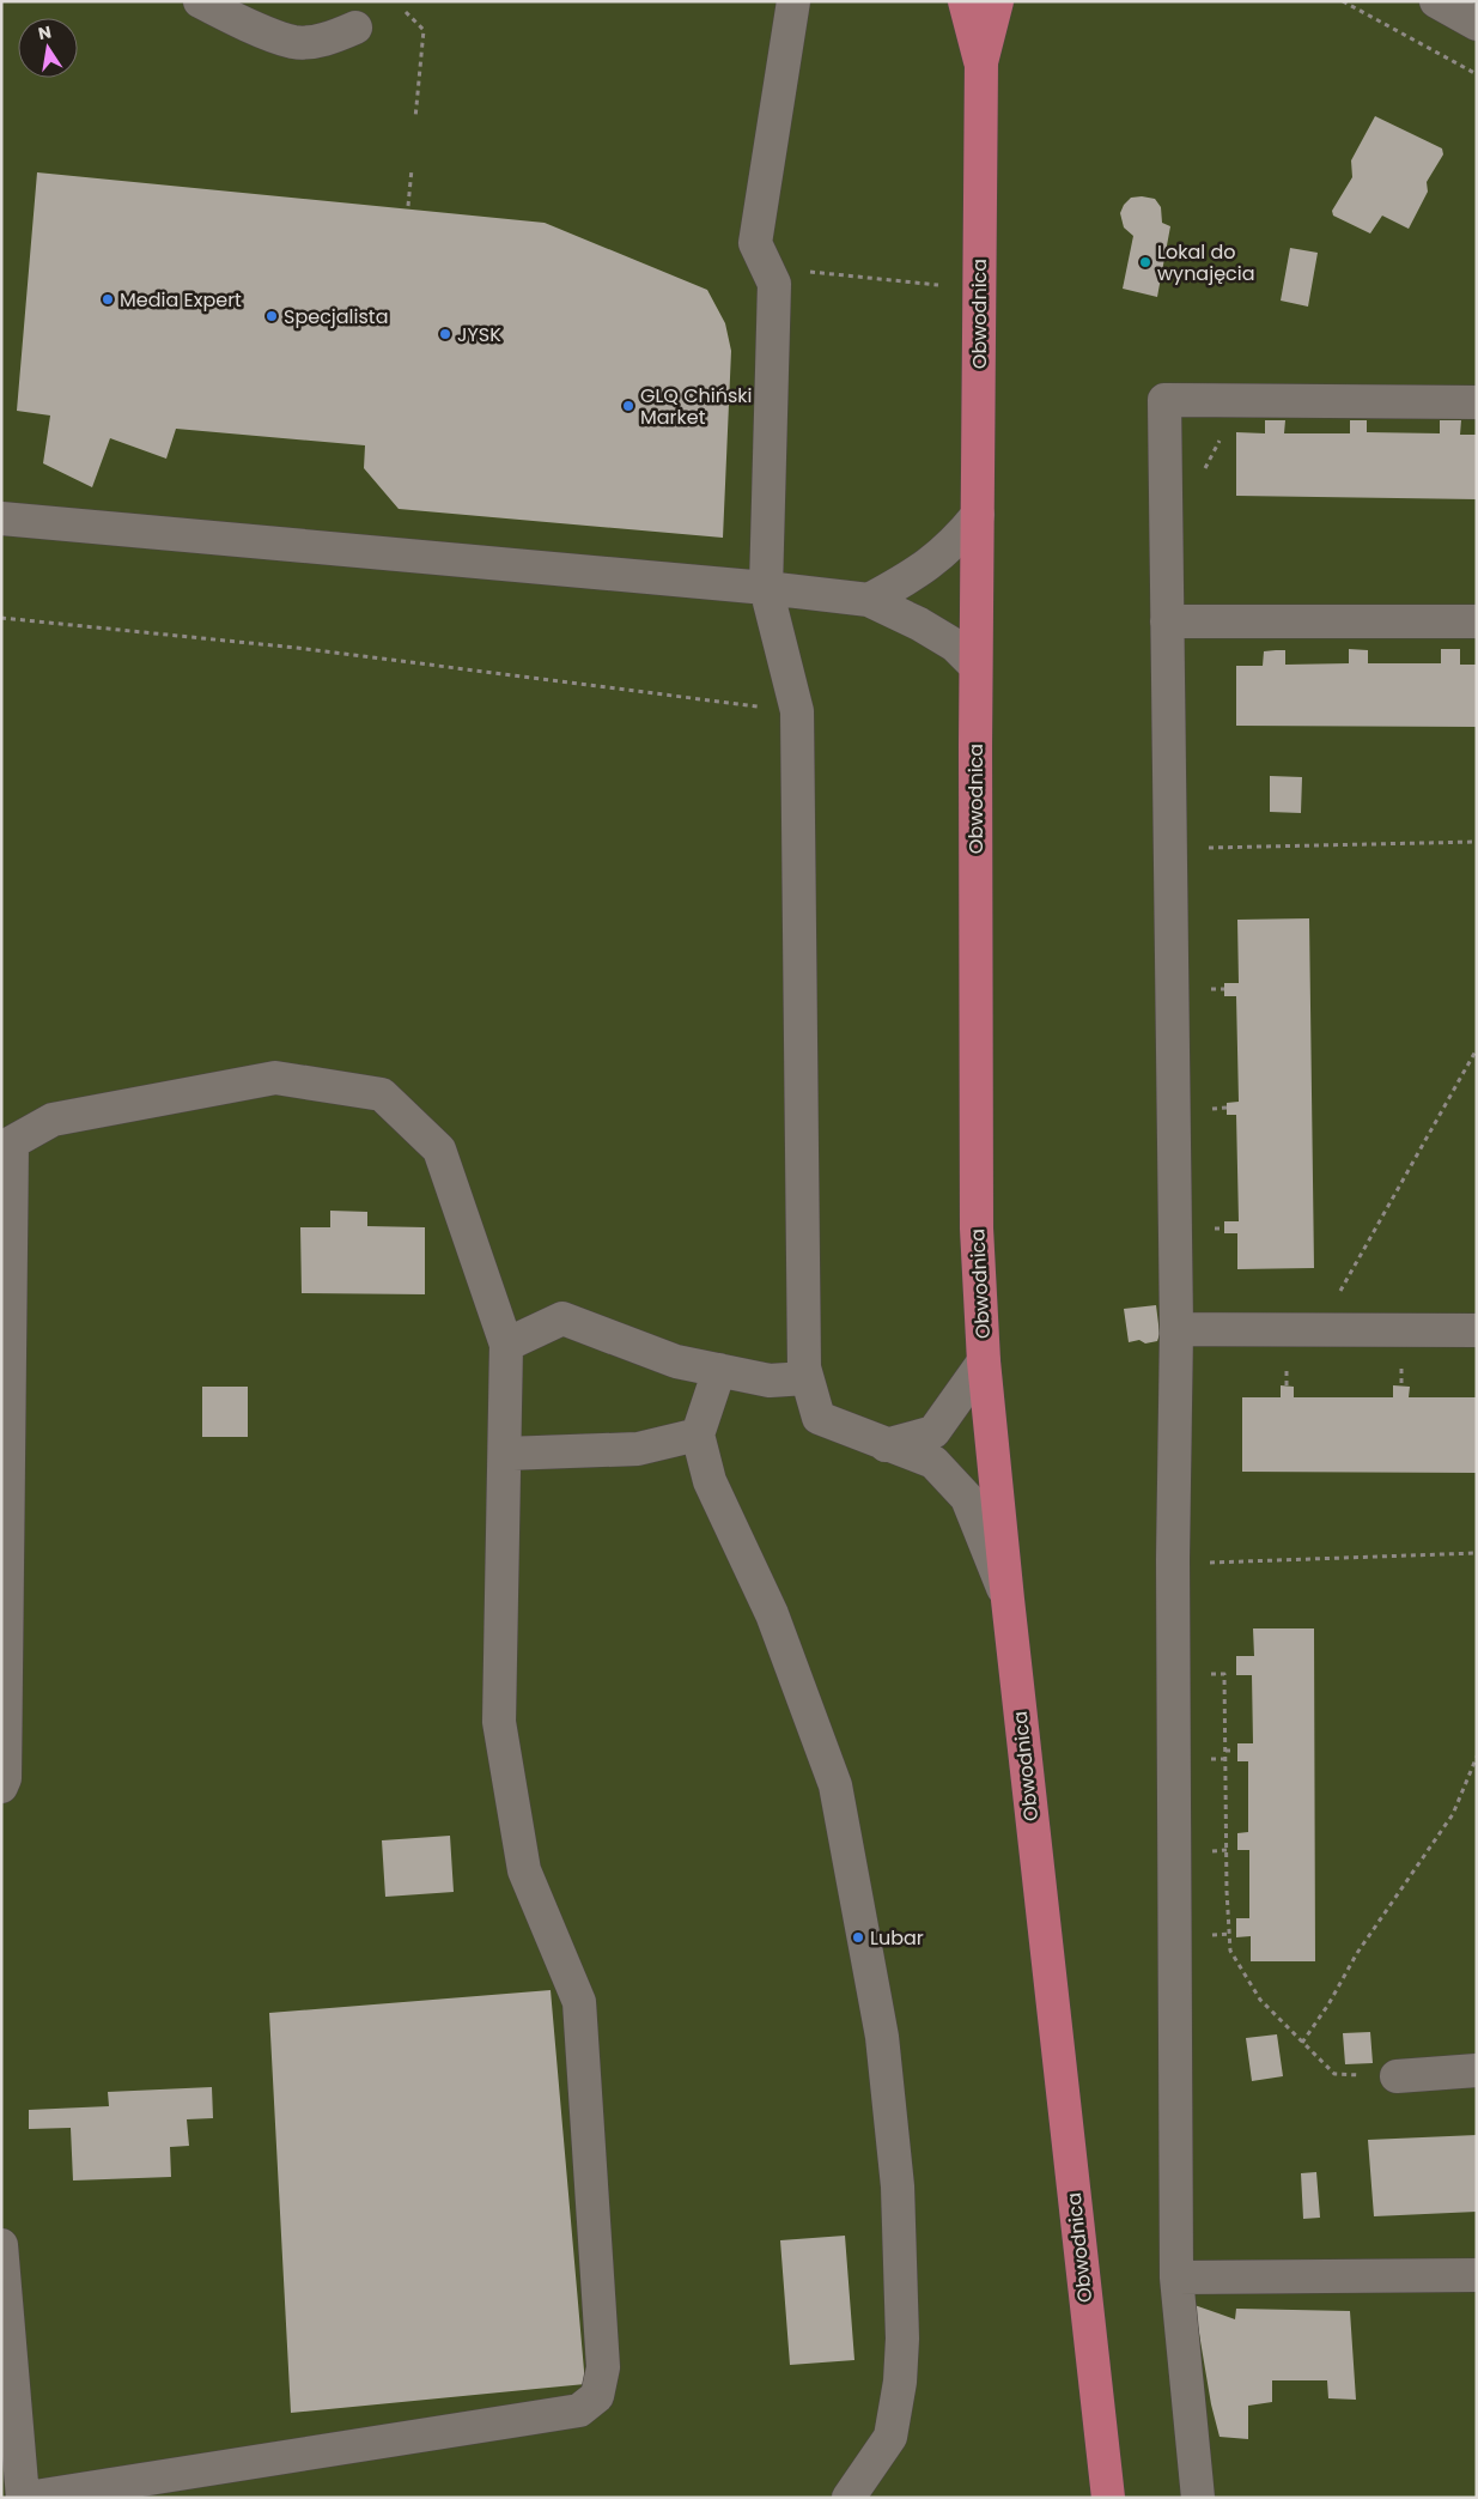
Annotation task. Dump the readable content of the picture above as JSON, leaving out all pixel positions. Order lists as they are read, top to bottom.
{
  "streets": {
    "highway": ["Obwodnica"]
  },
  "places": [
    "Lokal do wynajęcia",
    "Media Expert",
    "Specjalista",
    "JYSK",
    "GLQ Chiński Market",
    "Lubar"
  ],
  "north": "top"
}
